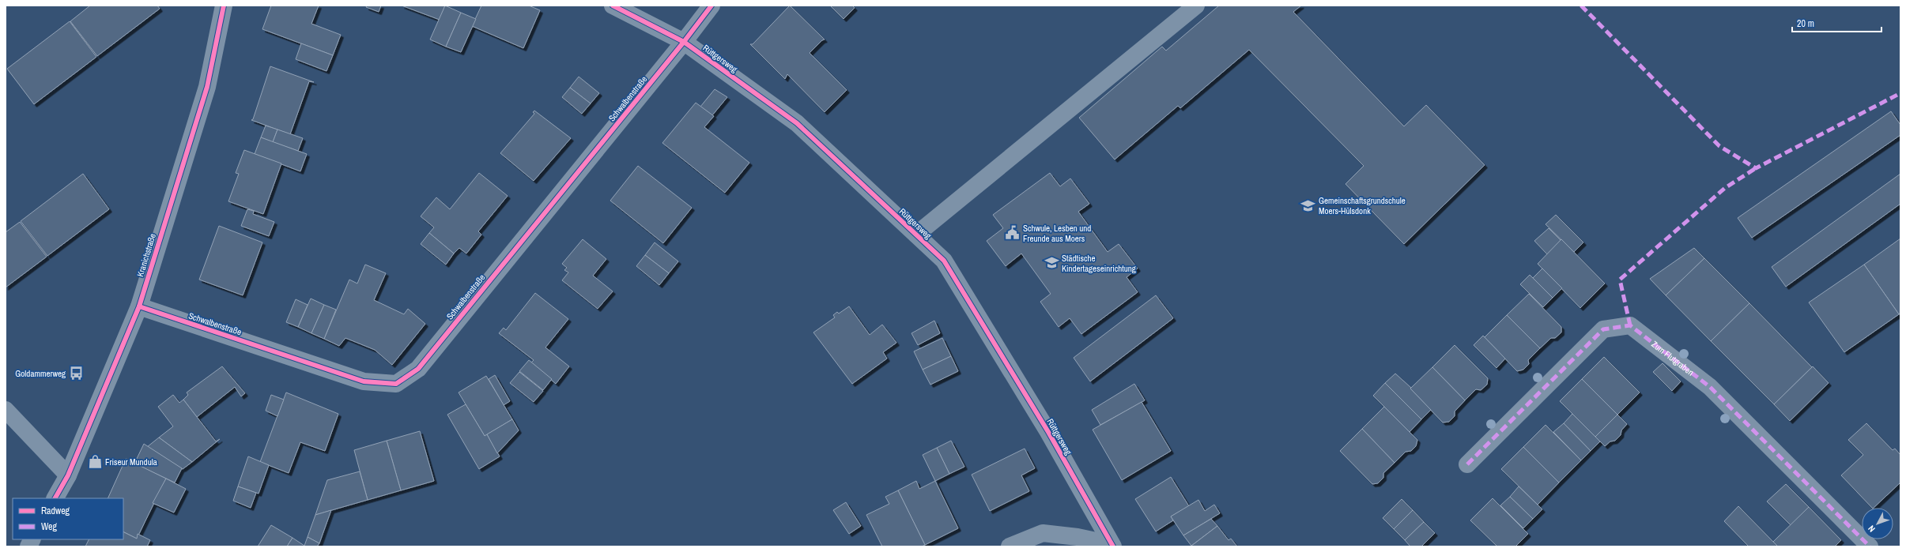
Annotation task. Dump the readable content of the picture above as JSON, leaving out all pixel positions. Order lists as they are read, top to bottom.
{
  "streets": {
    "street": [
      "Rüttgersweg",
      "Schwalbenstraße",
      "Kranichstraße",
      "Zum Flutgraben"
    ]
  },
  "crossings": [
    ["Rüttgersweg", "Schwalbenstraße"],
    ["Schwalbenstraße", "Kranichstraße"]
  ],
  "places": {
    "school or university": ["Gemeinschaftsgrundschule Moers-Hülsdonk", "Städtische Kindertageseinrichtung"],
    "public building": ["Schwule, Lesben und Freunde aus Moers"],
    "bus stop": ["Goldammerweg"],
    "shop": ["Friseur Mundula"]
  },
  "legend": ["Radweg", "Weg"],
  "scale_bar": "20 m",
  "north": "bottom left"
}
